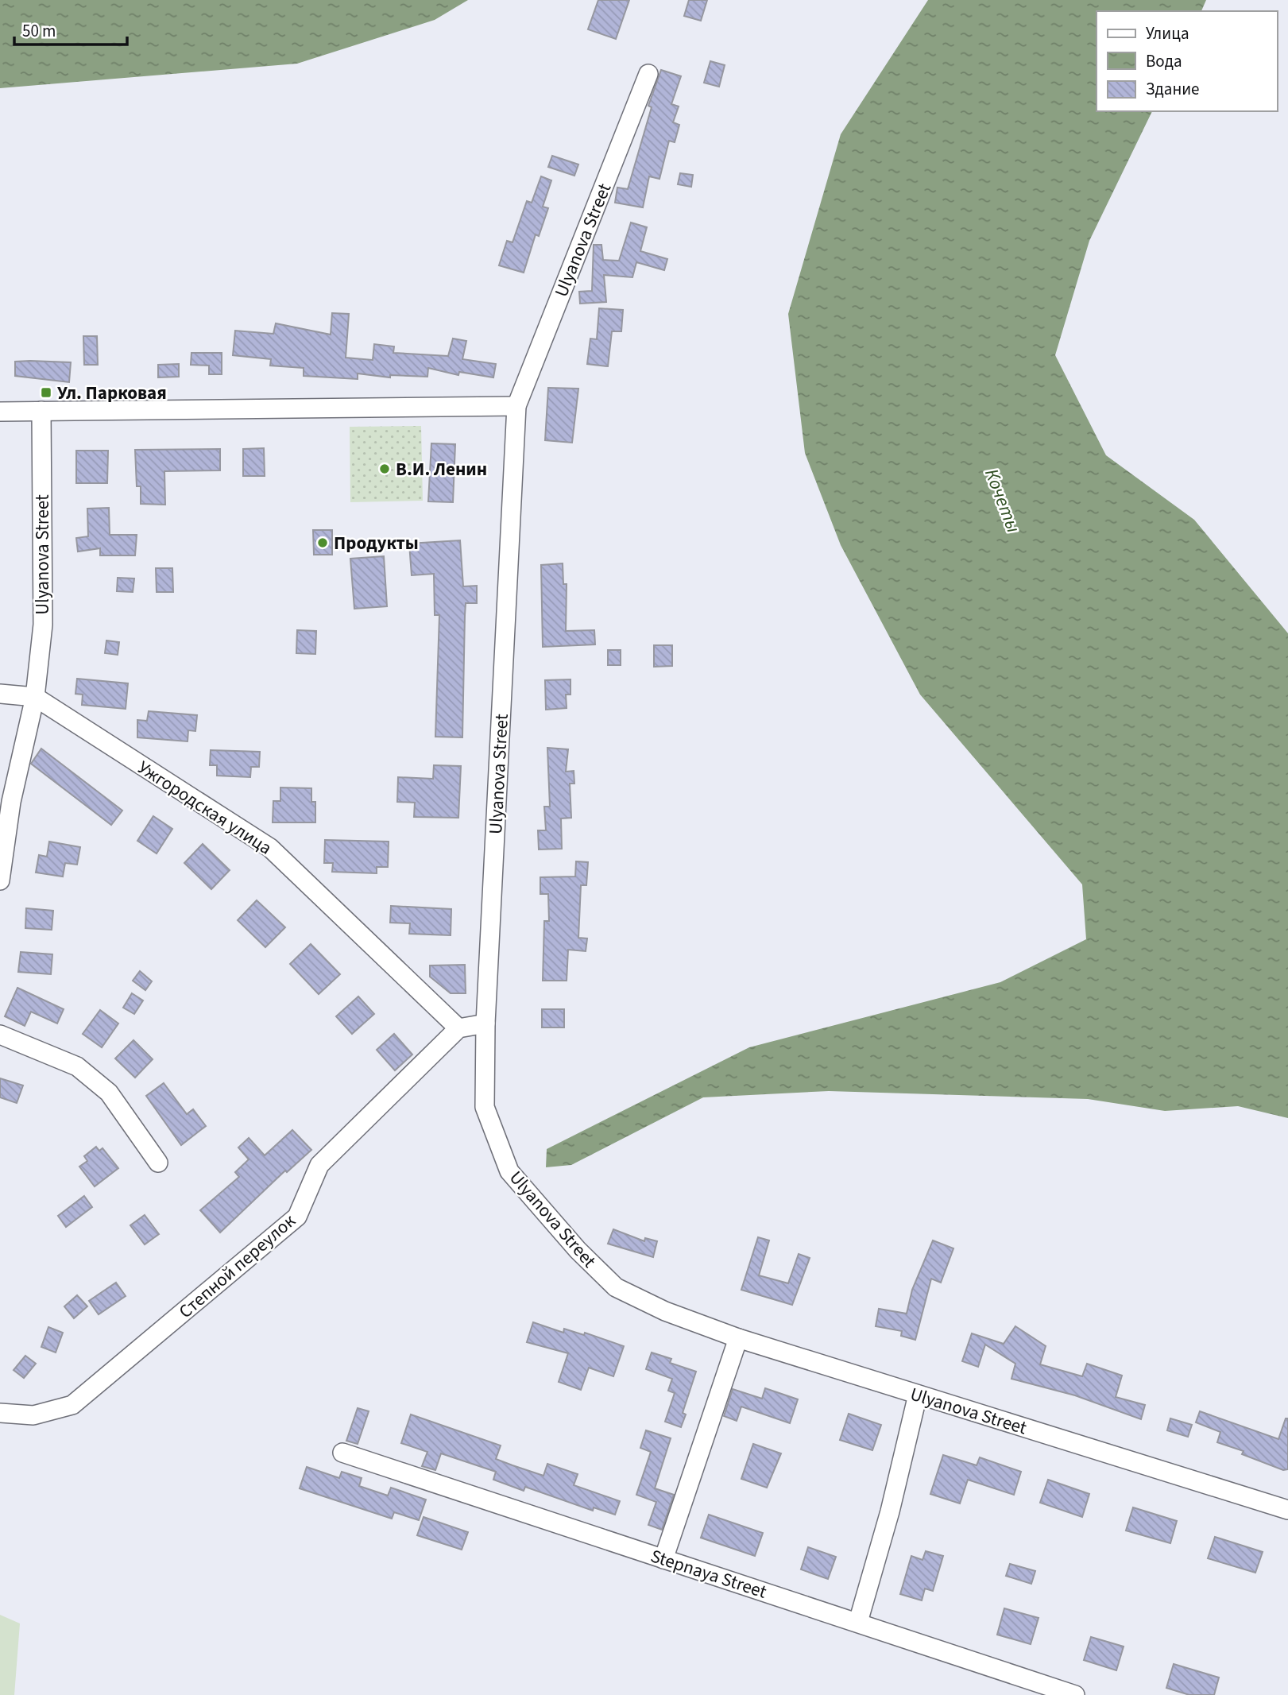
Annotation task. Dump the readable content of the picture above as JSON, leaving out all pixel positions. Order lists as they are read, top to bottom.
{
  "streets": {
    "street": [
      "Ulyanova Street",
      "Ужгородская улица",
      "Степной переулок",
      "Stepnaya Street"
    ]
  },
  "crossings": [
    ["Ulyanova Street", "Ужгородская улица"],
    ["Ужгородская улица", "Степной переулок"]
  ],
  "water": ["Кочеты"],
  "places": {
    "transit": ["Ул. Парковая"],
    "other": ["В.И. Ленин", "Продукты"]
  },
  "legend": ["Улица", "Вода", "Здание"],
  "scale_bar": "50 m"
}
